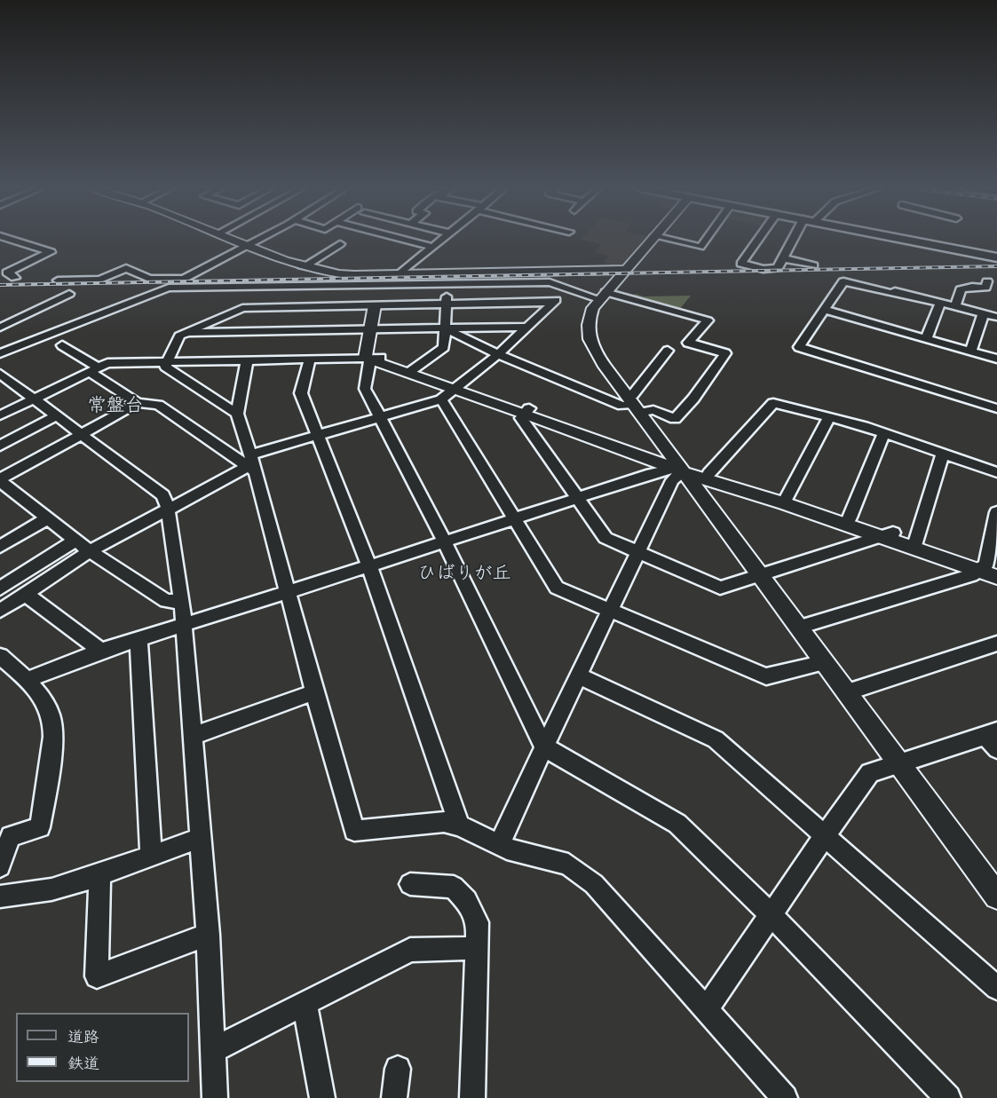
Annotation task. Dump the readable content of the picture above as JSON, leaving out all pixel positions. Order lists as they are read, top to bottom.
{
  "districts": ["常盤台", "ひばりが丘"],
  "legend": ["道路", "鉄道"]
}
